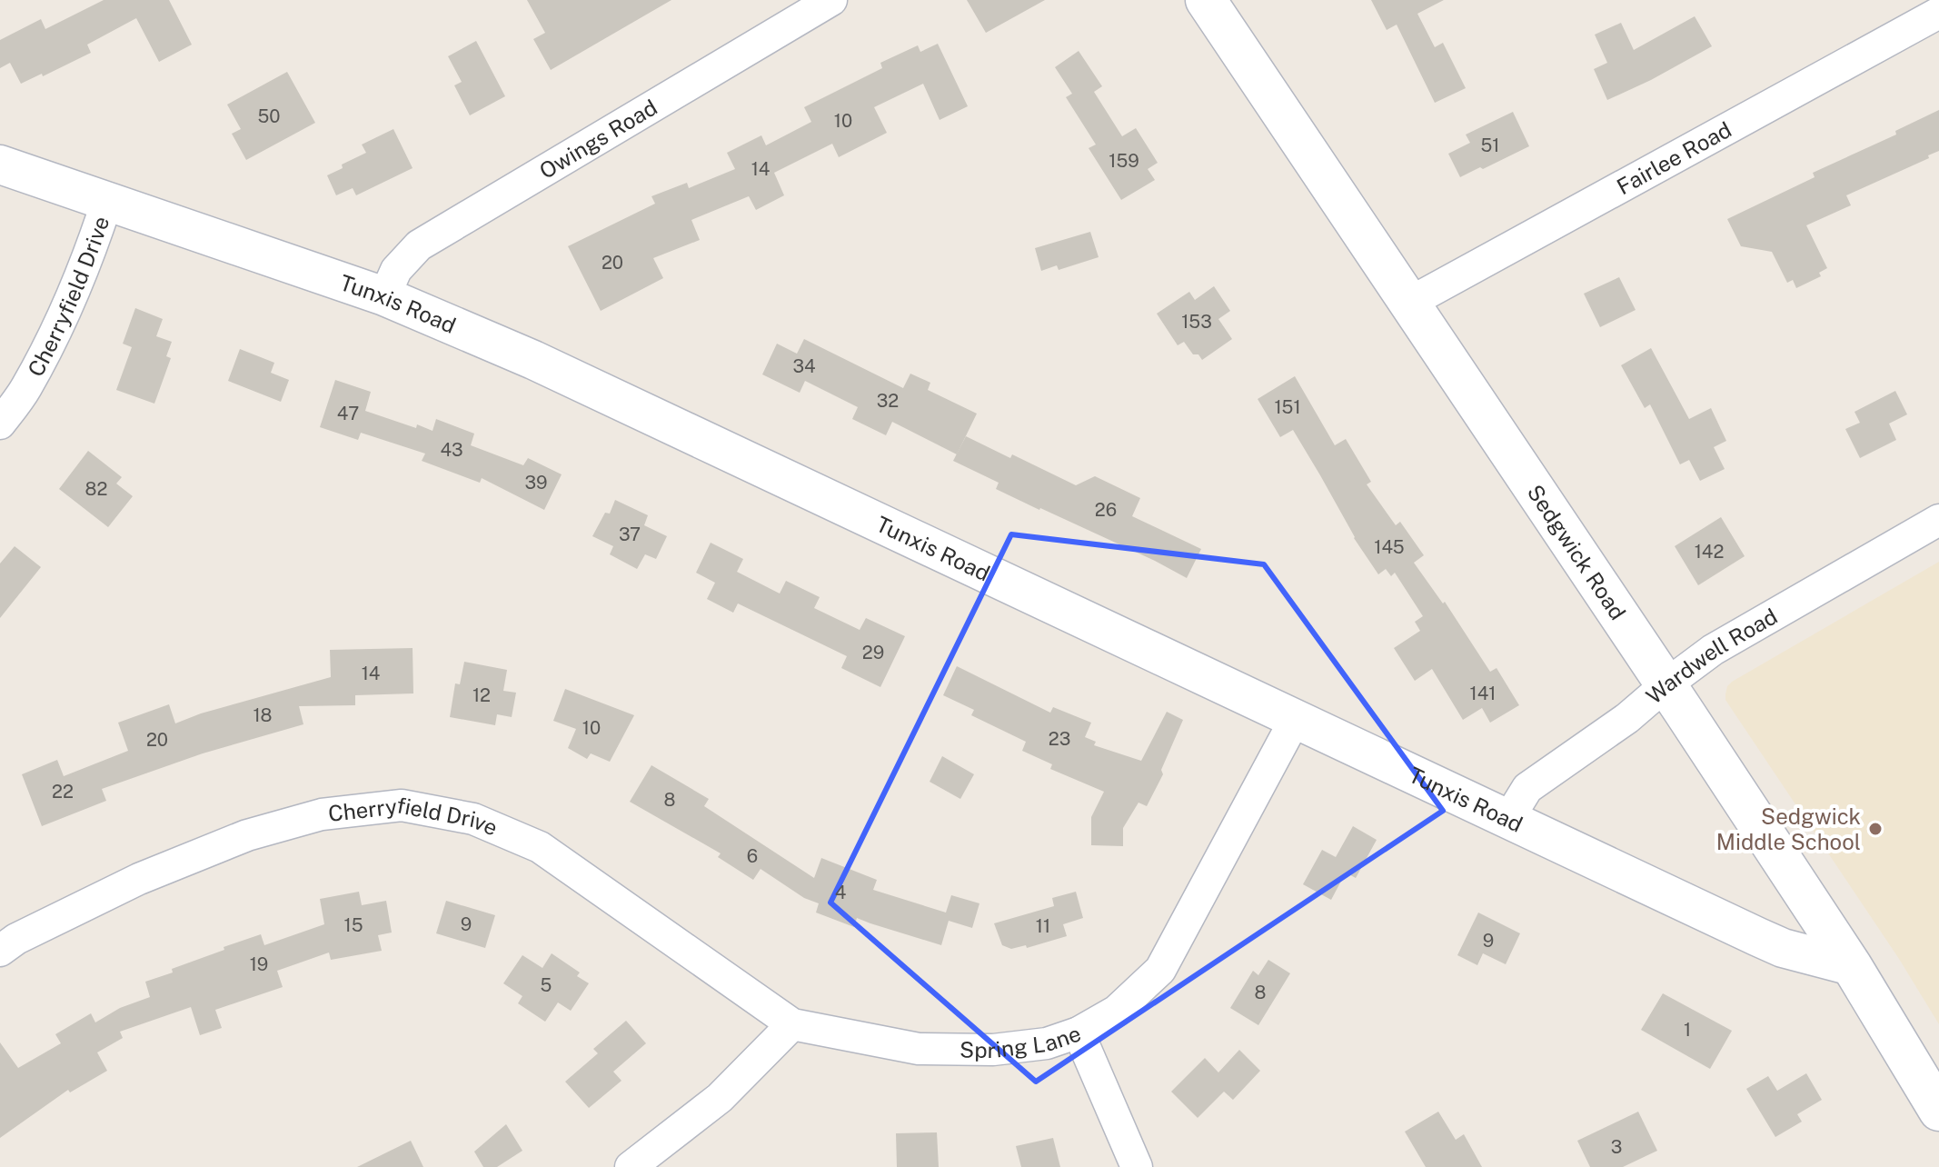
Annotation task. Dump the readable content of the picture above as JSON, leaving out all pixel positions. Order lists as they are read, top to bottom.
{
  "streets": {
    "main road": ["Sedgwick Road"],
    "street": [
      "Owings Road",
      "Fairlee Road",
      "Cherryfield Drive",
      "Tunxis Road",
      "Wardwell Road",
      "Spring Lane"
    ]
  },
  "crossings": [
    ["Owings Road", "Tunxis Road"],
    ["Fairlee Road", "Sedgwick Road"],
    ["Cherryfield Drive", "Tunxis Road"],
    ["Cherryfield Drive", "Spring Lane"],
    ["Tunxis Road", "Sedgwick Road"],
    ["Tunxis Road", "Wardwell Road"],
    ["Tunxis Road", "Spring Lane"],
    ["Sedgwick Road", "Wardwell Road"]
  ],
  "places": ["Sedgwick Middle School"],
  "house_numbers": [
    "50",
    "10",
    "51",
    "159",
    "14",
    "20",
    "153",
    "34",
    "32",
    "151",
    "47",
    "43",
    "39",
    "82",
    "26",
    "37",
    "145",
    "142",
    "29",
    "14",
    "141",
    "12",
    "18",
    "10",
    "23",
    "20",
    "22",
    "8",
    "6",
    "4",
    "9",
    "15",
    "11",
    "9",
    "19",
    "5",
    "8",
    "1",
    "3"
  ]
}
